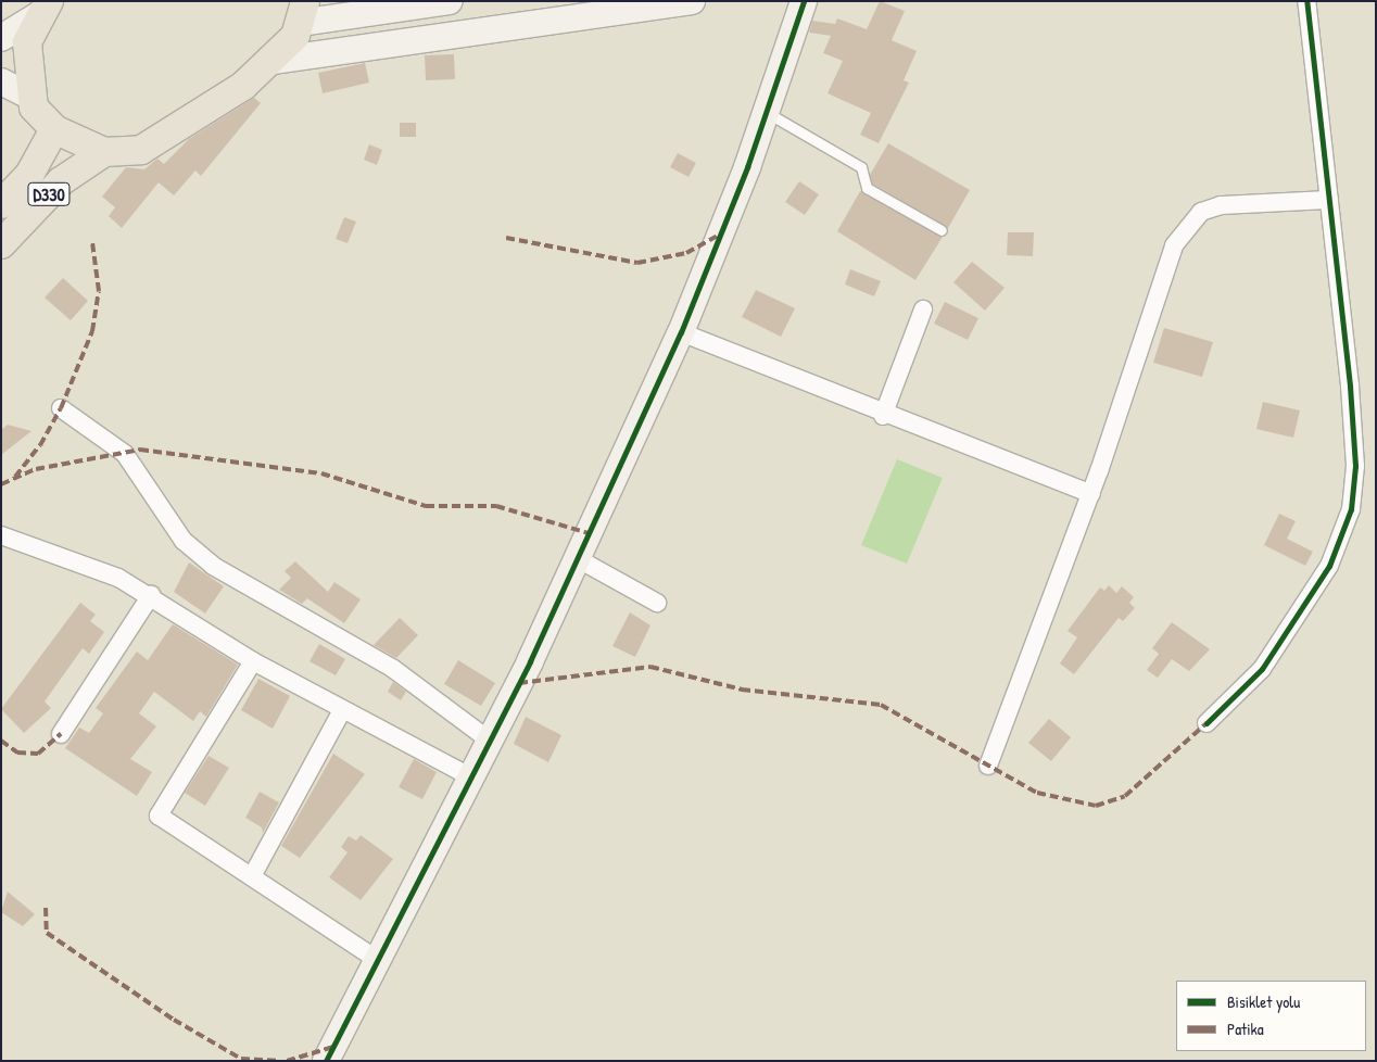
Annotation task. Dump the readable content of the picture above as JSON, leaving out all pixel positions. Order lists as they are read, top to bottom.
{
  "streets": {
    "main road": ["D330"]
  },
  "legend": ["Bisiklet yolu", "Patika"]
}
